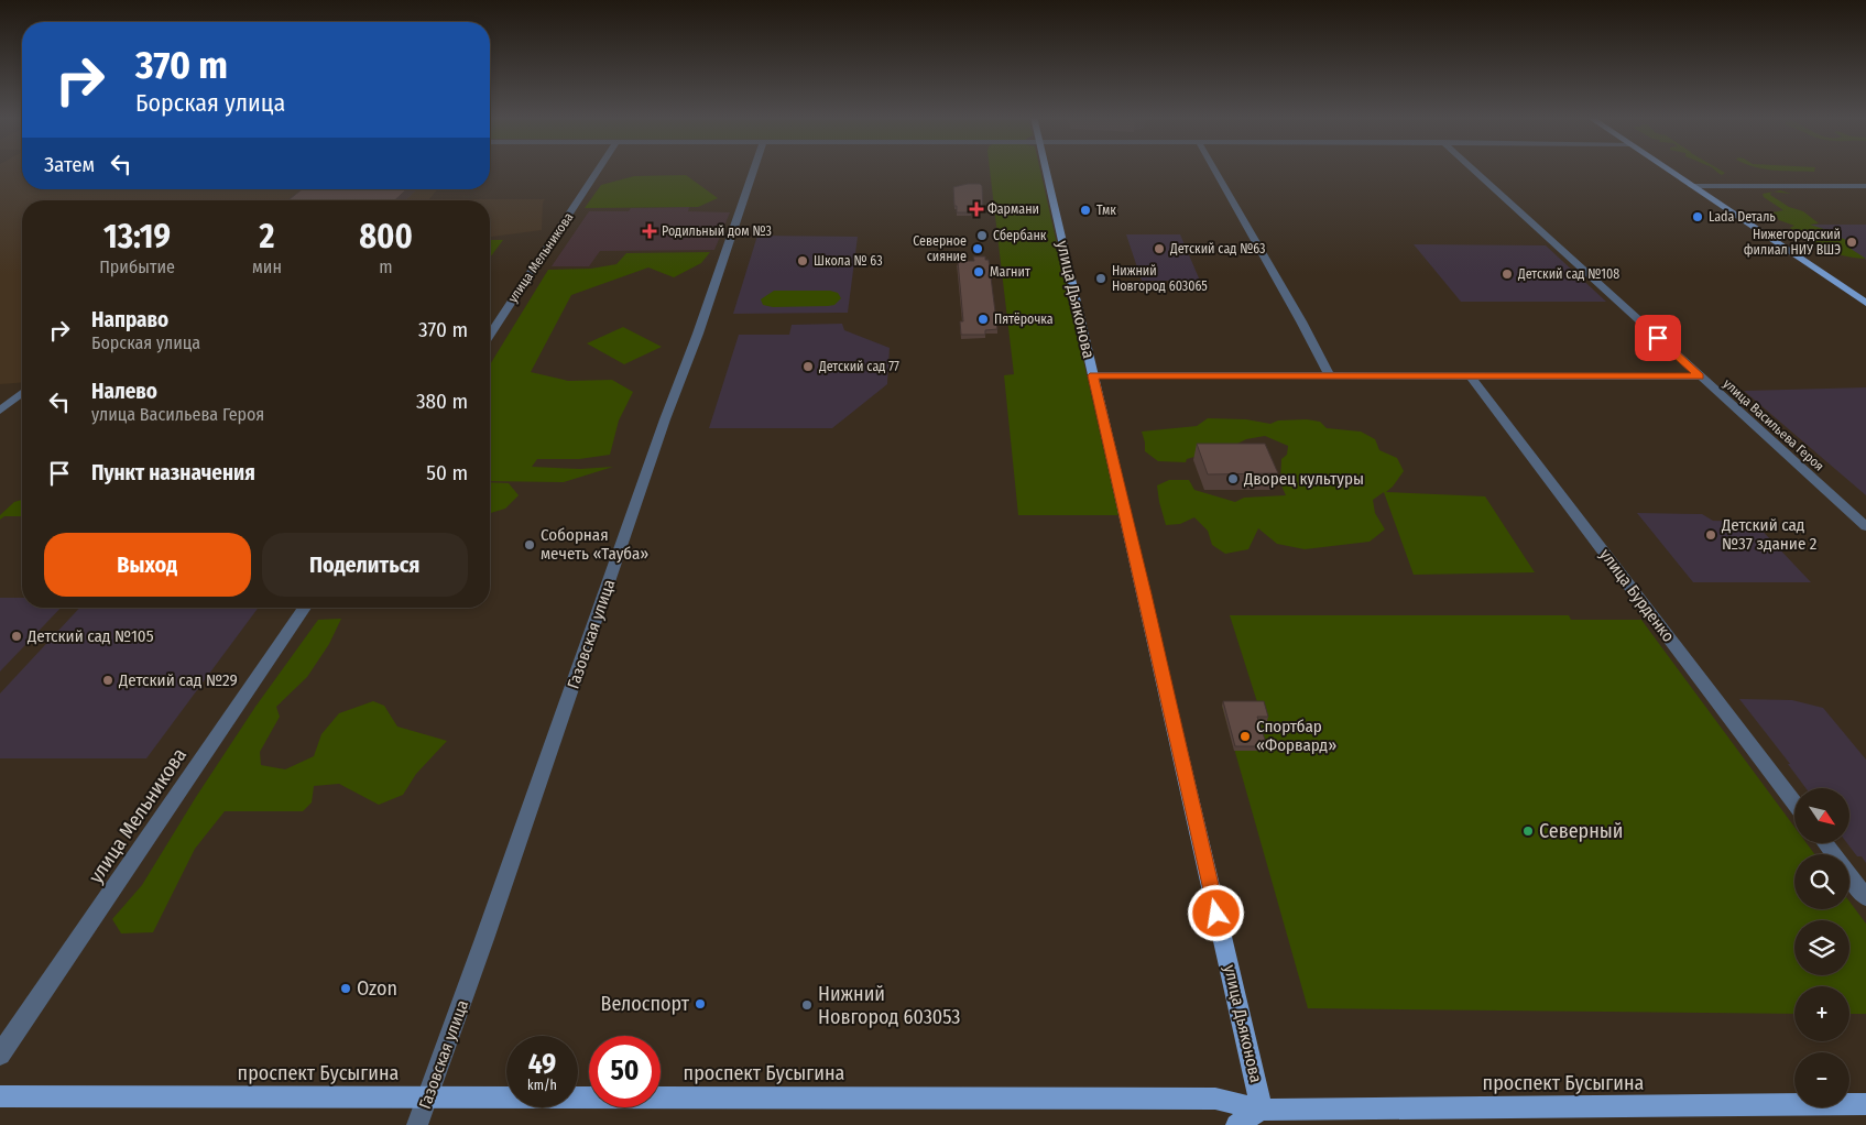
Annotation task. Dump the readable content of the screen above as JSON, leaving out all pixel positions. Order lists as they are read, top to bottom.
{
  "streets": {
    "main road": ["улица Дьяконова", "проспект Бусыгина"],
    "street": [
      "улица Мельникова",
      "улица Васильева Героя",
      "улица Бурденко",
      "Газовская улица"
    ]
  },
  "crossings": [
    ["улица Дьяконова", "проспект Бусыгина"],
    ["Газовская улица", "проспект Бусыгина"]
  ],
  "places": {
    "health": ["Фармани", "Родильный дом №3"],
    "other": [
      "Тмк",
      "Lada Dеталь",
      "Сбербанк",
      "Нижегородский филиал НИУ ВШЭ",
      "Северное сияние",
      "Детский сад №63",
      "Школа № 63",
      "Магнит",
      "Детский сад №108",
      "Нижний Новгород 603065",
      "Пятёрочка",
      "Детский сад 77",
      "Дворец культуры",
      "Детский сад №37 здание 2",
      "Соборная мечеть «Тауба»",
      "Детский сад №105",
      "Детский сад №29",
      "Спортбар «Форвард»",
      "Северный",
      "Ozon",
      "Велоспорт",
      "Нижний Новгород 603053"
    ]
  },
  "north": "bottom right",
  "page": {
    "turn": ["370 m", "Борская улица"],
    "then": "Затем",
    "eta": [
      "13:19",
      "Прибытие",
      "2",
      "мин",
      "800",
      "m"
    ],
    "list": [
      {
        "name": "Направо",
        "note": "Борская улица",
        "value": "370 m"
      },
      {
        "name": "Налево",
        "note": "улица Васильева Героя",
        "value": "380 m"
      },
      {
        "name": "Пункт назначения",
        "value": "50 m"
      }
    ],
    "buttons": ["Выход", "Поделиться"],
    "map_buttons": ["+", "−"],
    "speed": "49 km/h",
    "limit": "50"
  }
}
